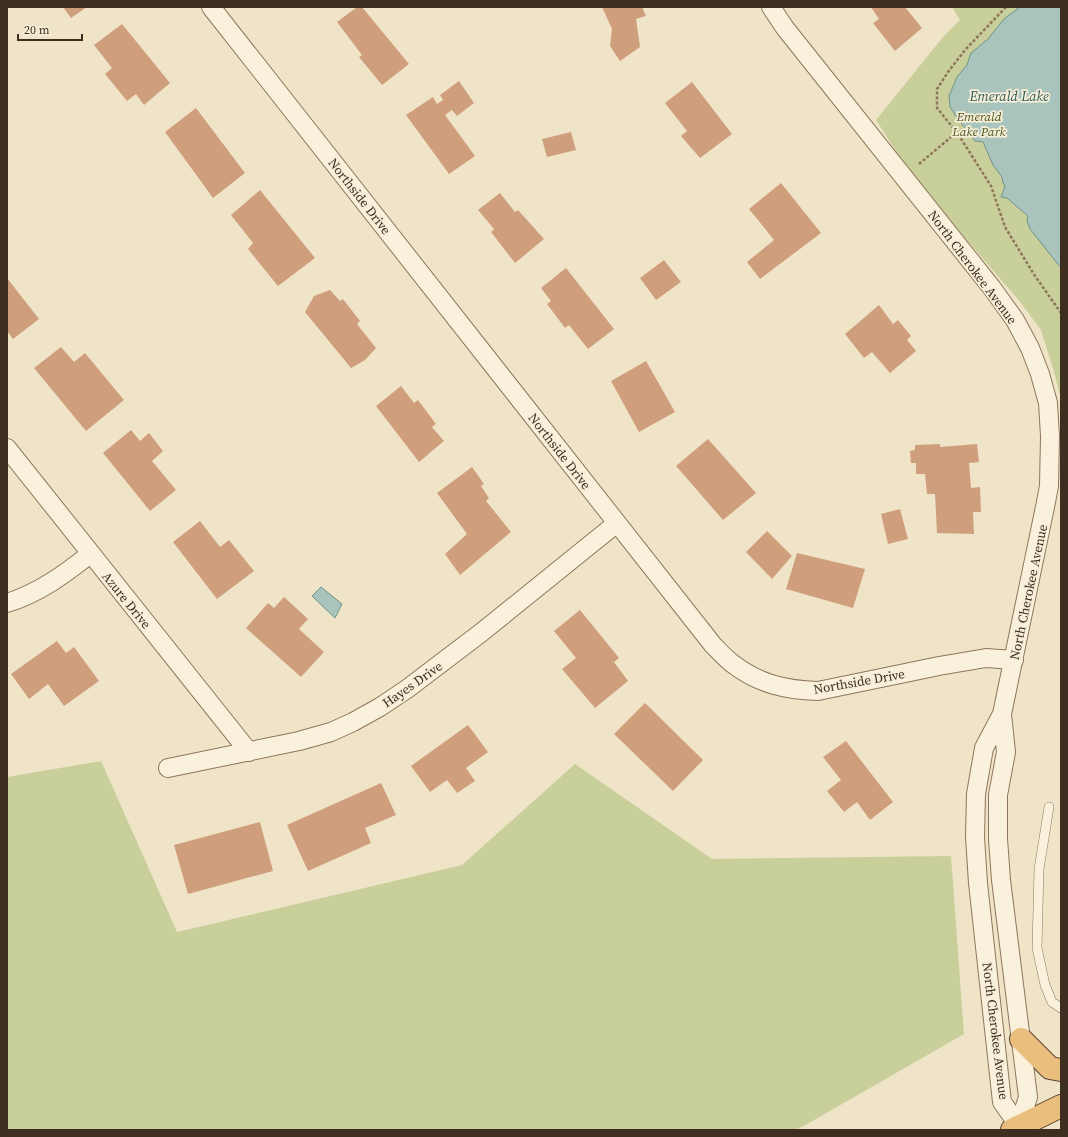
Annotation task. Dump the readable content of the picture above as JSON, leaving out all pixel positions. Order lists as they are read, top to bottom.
{
  "streets": {
    "street": [
      "Northside Drive",
      "North Cherokee Avenue",
      "Azure Drive",
      "Hayes Drive"
    ]
  },
  "crossings": [
    ["Northside Drive", "North Cherokee Avenue"],
    ["Northside Drive", "Hayes Drive"],
    ["Azure Drive", "Hayes Drive"]
  ],
  "water": ["Emerald Lake"],
  "parks": ["Emerald Lake Park"],
  "scale_bar": "20 m"
}
